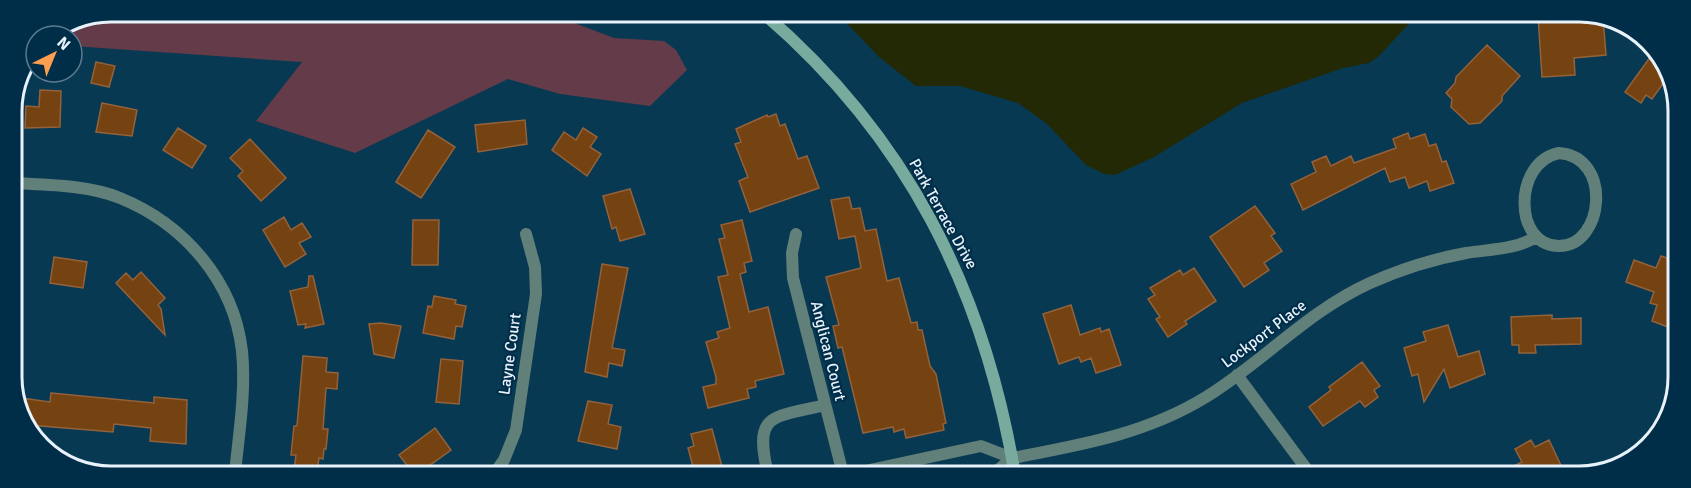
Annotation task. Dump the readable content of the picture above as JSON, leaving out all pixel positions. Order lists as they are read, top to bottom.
{
  "streets": {
    "street": [
      "Park Terrace Drive",
      "Lockport Place",
      "Anglican Court",
      "Layne Court"
    ]
  },
  "crossings": [
    ["Park Terrace Drive", "Lockport Place"]
  ],
  "north": "top right"
}
